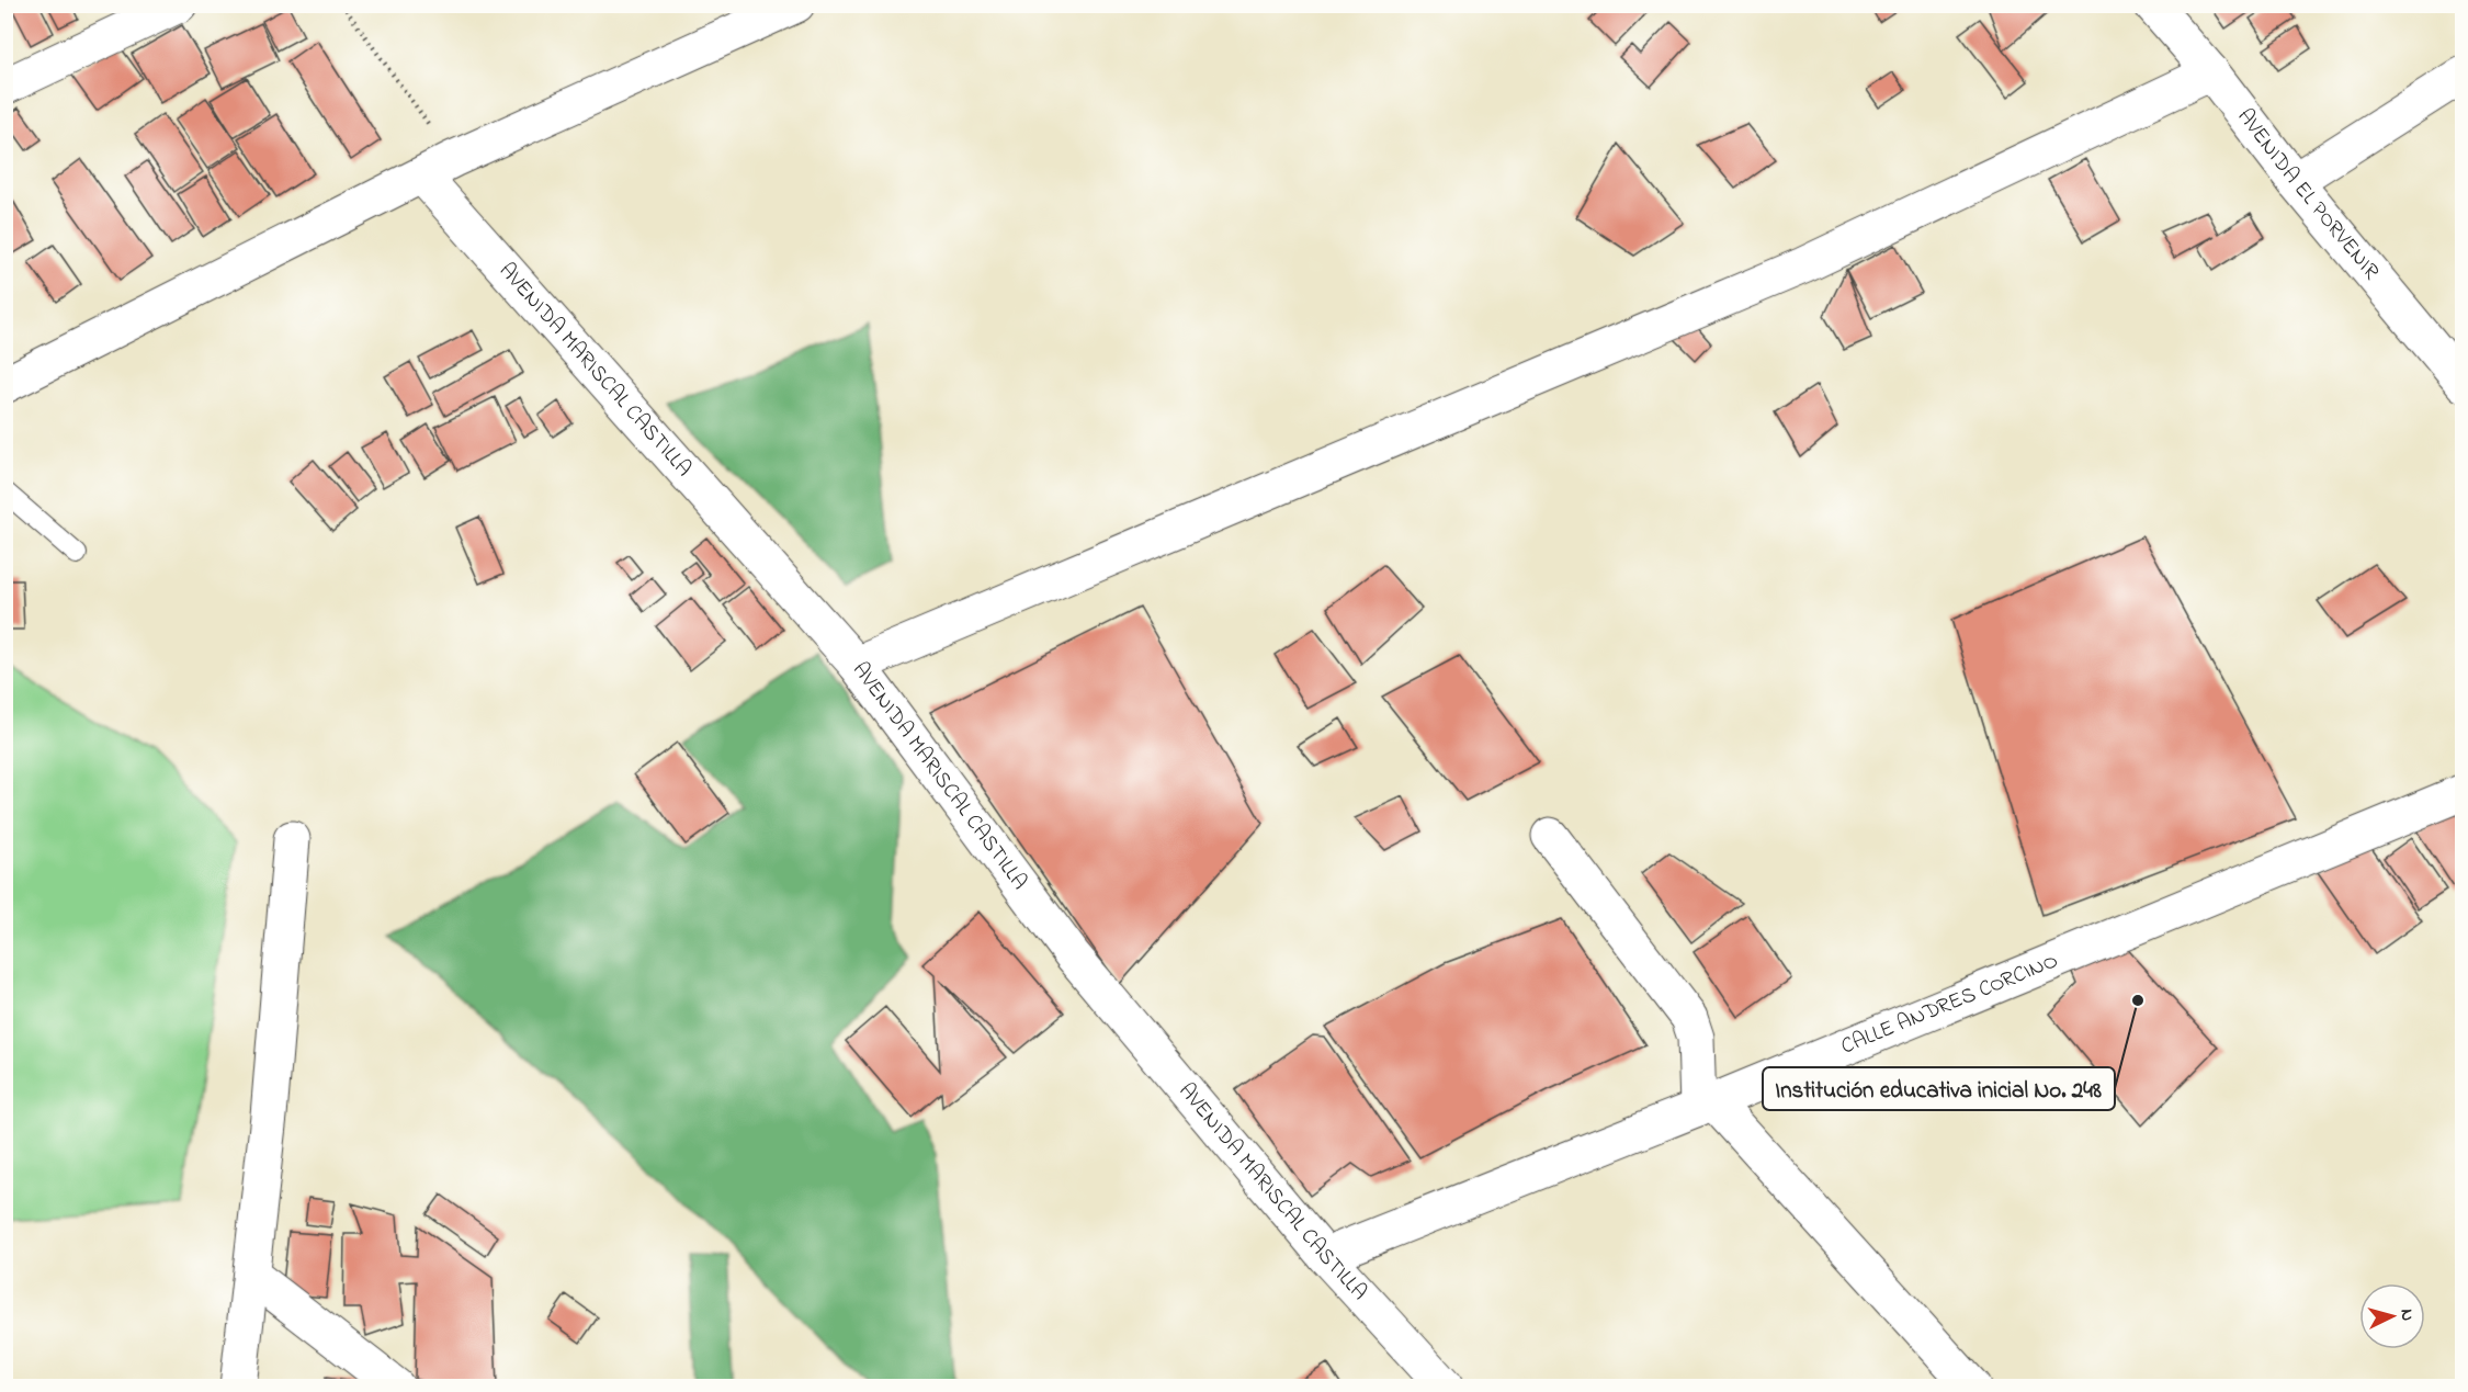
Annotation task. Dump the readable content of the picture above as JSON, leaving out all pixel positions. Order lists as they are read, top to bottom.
{
  "streets": {
    "street": ["AVENIDA EL PORVENIR", "AVENIDA MARISCAL CASTILLA", "CALLE ANDRES CORCINO"]
  },
  "crossings": [
    ["AVENIDA MARISCAL CASTILLA", "CALLE ANDRES CORCINO"]
  ],
  "places": ["Institución educativa inicial No. 248"],
  "north": "right"
}
